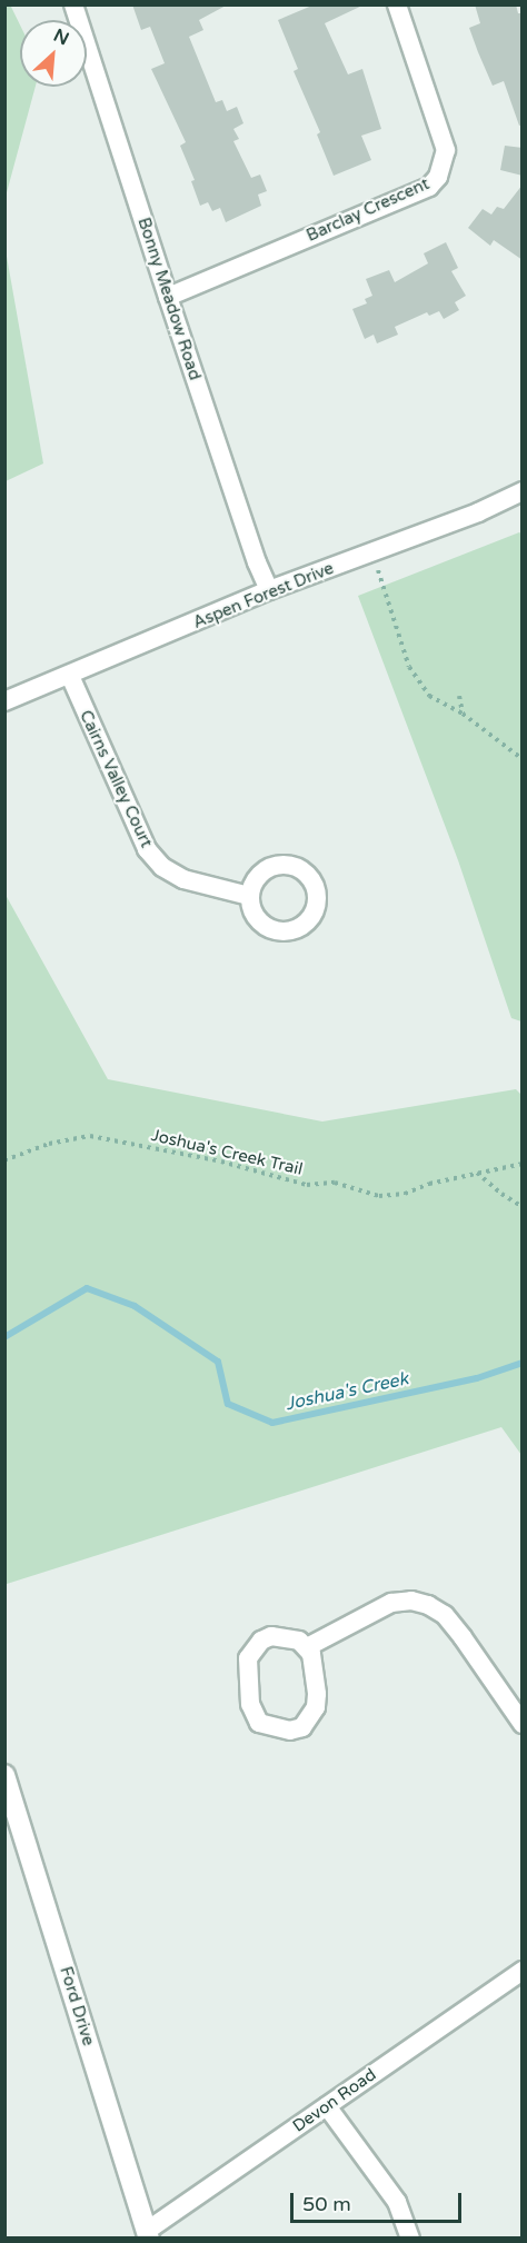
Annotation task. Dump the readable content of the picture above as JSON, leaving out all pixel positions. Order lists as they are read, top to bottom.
{
  "streets": {
    "main road": ["Ford Drive"],
    "street": [
      "Barclay Crescent",
      "Bonny Meadow Road",
      "Aspen Forest Drive",
      "Cairns Valley Court",
      "Devon Road"
    ],
    "path": ["Joshua's Creek Trail"]
  },
  "crossings": [
    ["Barclay Crescent", "Bonny Meadow Road"],
    ["Bonny Meadow Road", "Aspen Forest Drive"],
    ["Aspen Forest Drive", "Cairns Valley Court"],
    ["Ford Drive", "Devon Road"]
  ],
  "water": ["Joshua's Creek"],
  "scale_bar": "50 m",
  "north": "top right"
}
